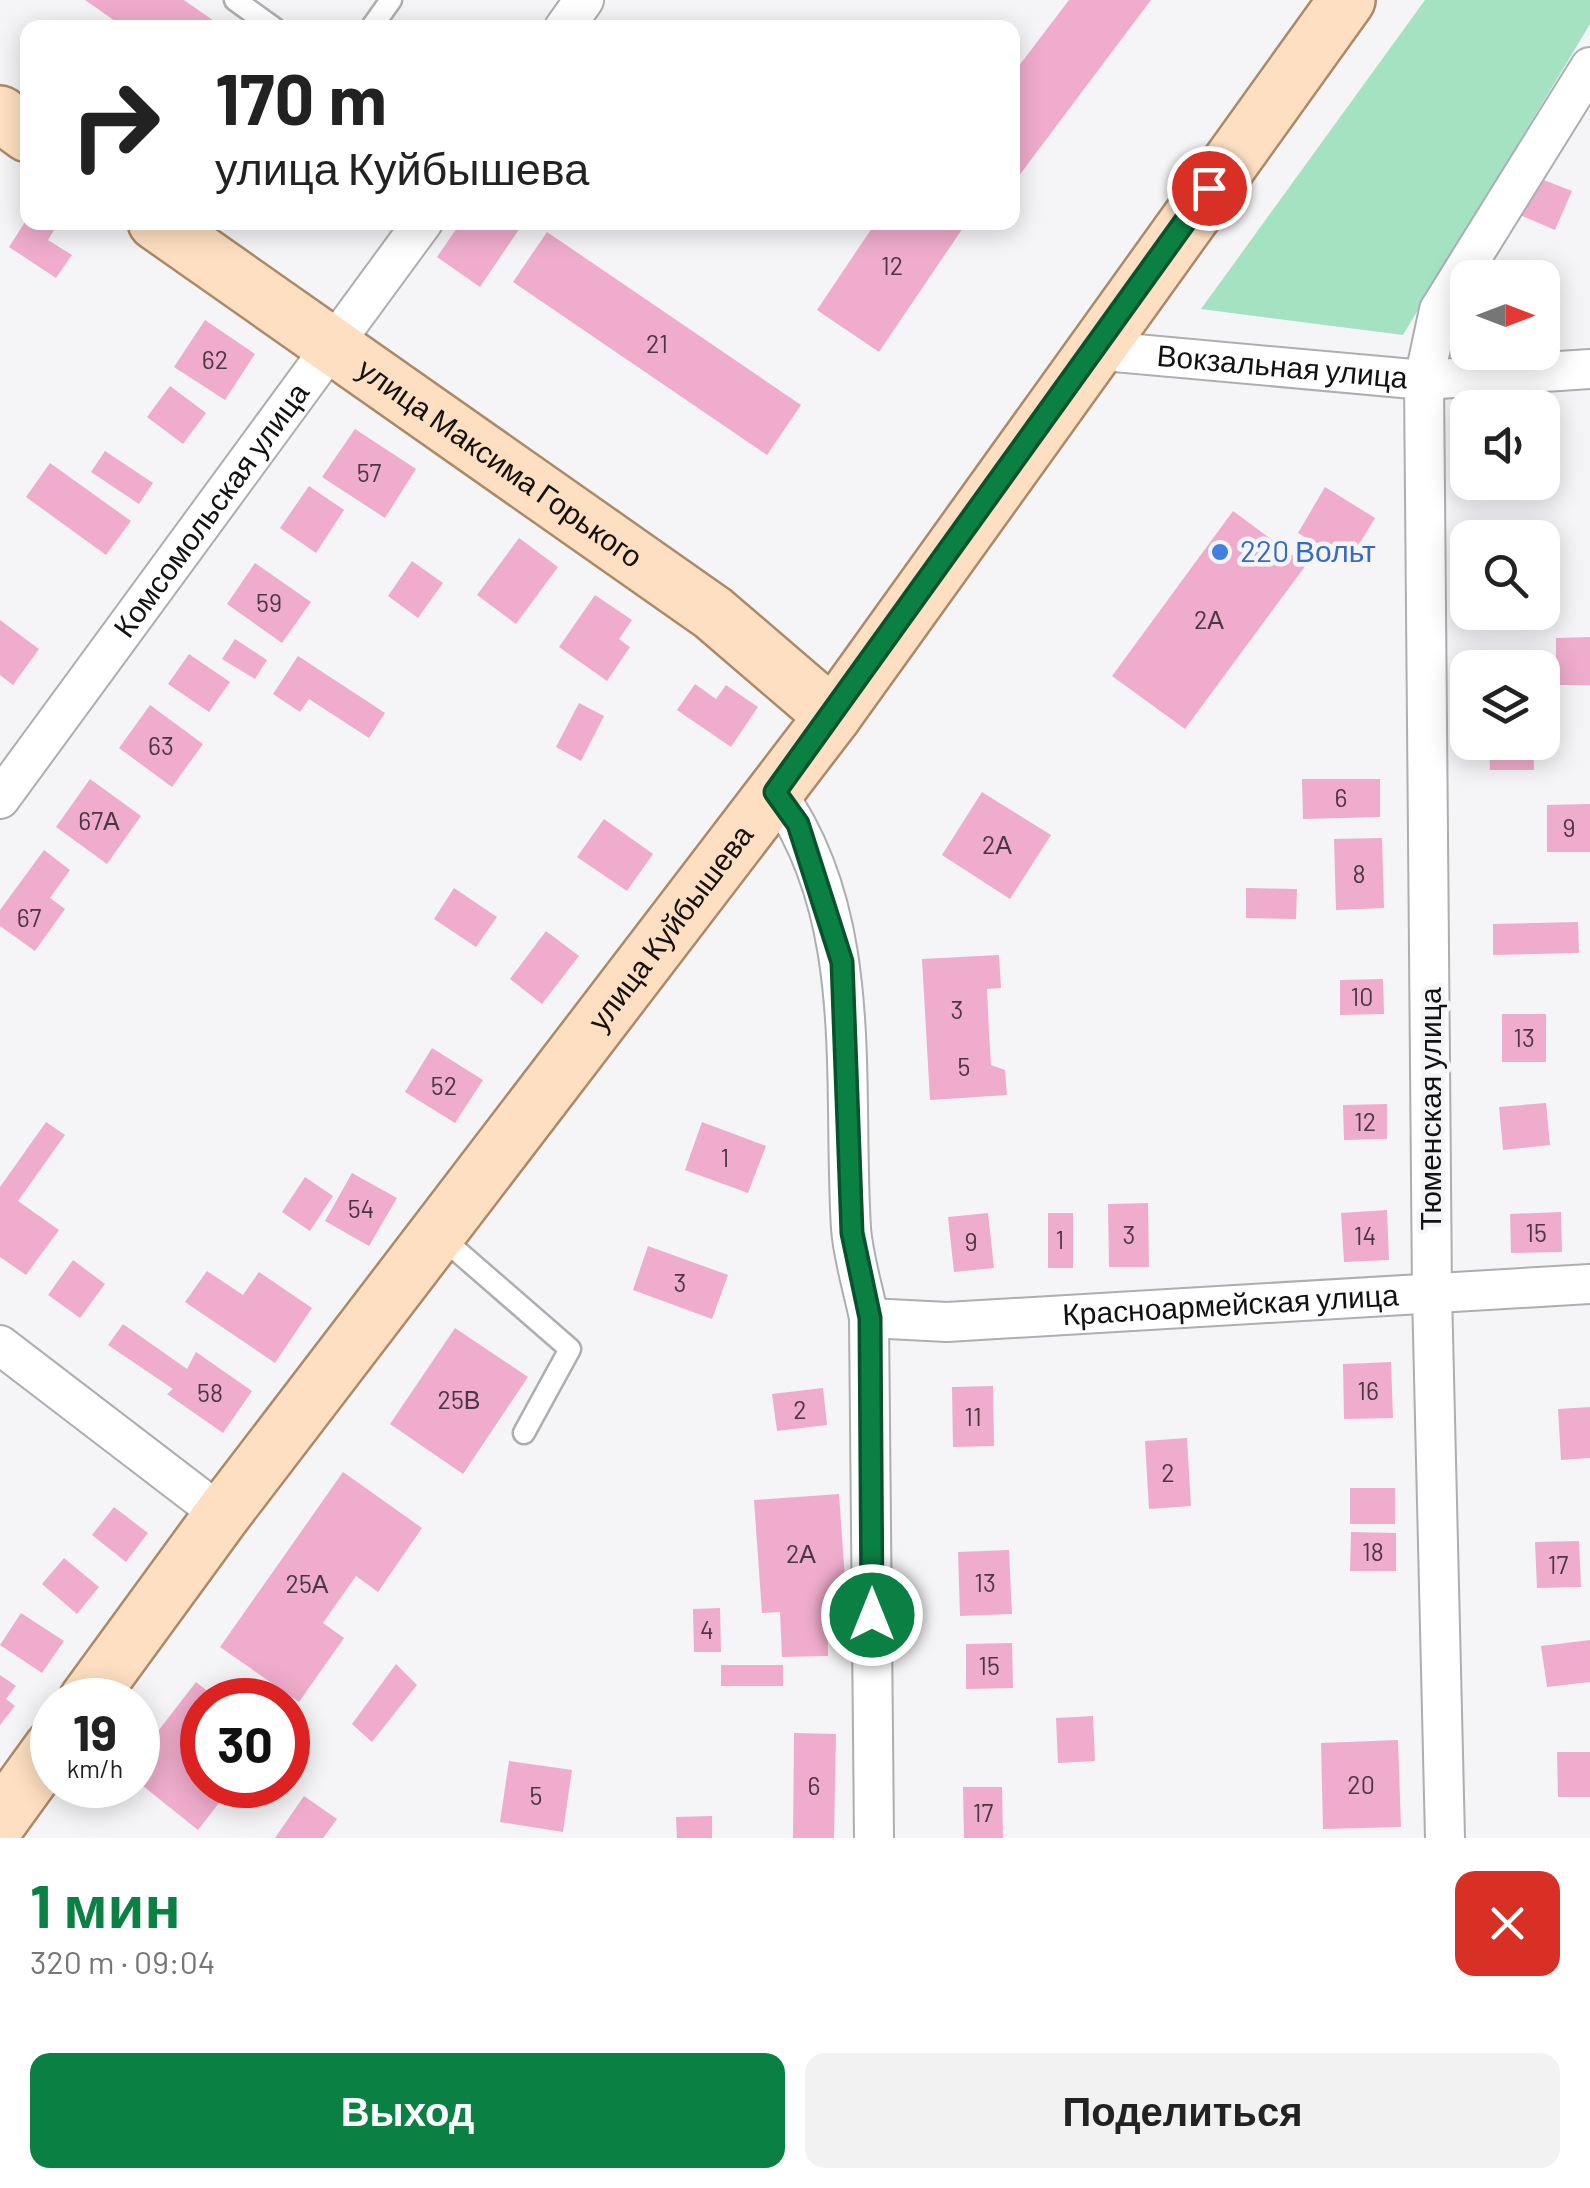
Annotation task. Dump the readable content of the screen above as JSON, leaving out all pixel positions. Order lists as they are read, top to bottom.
{
  "streets": {
    "main road": ["улица Максима Горького", "улица Куйбышева"],
    "street": [
      "Вокзальная улица",
      "Комсомольская улица",
      "Тюменская улица",
      "Красноармейская улица"
    ]
  },
  "crossings": [
    ["Вокзальная улица", "улица Куйбышева"],
    ["Вокзальная улица", "Тюменская улица"],
    ["улица Максима Горького", "Комсомольская улица"],
    ["улица Максима Горького", "улица Куйбышева"],
    ["Тюменская улица", "Красноармейская улица"]
  ],
  "places": ["220 Вольт"],
  "house_numbers": [
    "12",
    "21",
    "62",
    "57",
    "59",
    "2А",
    "63",
    "6",
    "67А",
    "9",
    "2А",
    "8",
    "67",
    "10",
    "3",
    "13",
    "5",
    "52",
    "12",
    "1",
    "54",
    "15",
    "3",
    "14",
    "1",
    "9",
    "3",
    "16",
    "58",
    "25В",
    "2",
    "11",
    "2",
    "18",
    "2А",
    "17",
    "13",
    "25А",
    "4",
    "15",
    "20",
    "6",
    "5",
    "17"
  ],
  "north": "right",
  "page": {
    "turn": ["170 m", "улица Куйбышева"],
    "speed": "19 km/h",
    "limit": "30",
    "heading": ["1 мин", "320 m · 09:04"],
    "buttons": ["Выход", "Поделиться"]
  }
}
